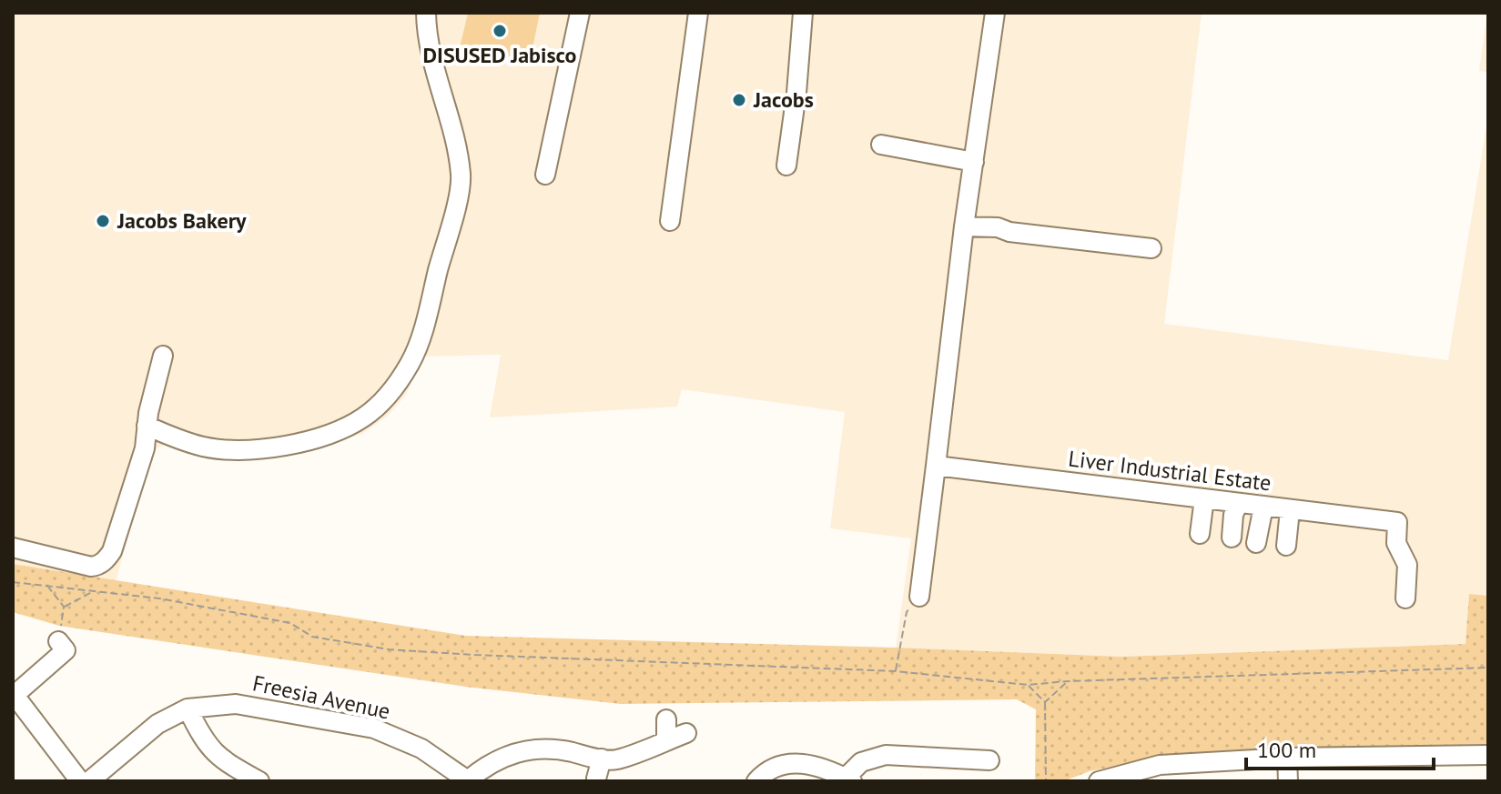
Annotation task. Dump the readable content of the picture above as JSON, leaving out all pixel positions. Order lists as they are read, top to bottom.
{
  "streets": {
    "street": ["Liver Industrial Estate", "Freesia Avenue"]
  },
  "places": ["DISUSED Jabisco", "Jacobs", "Jacobs Bakery"],
  "scale_bar": "100 m"
}
